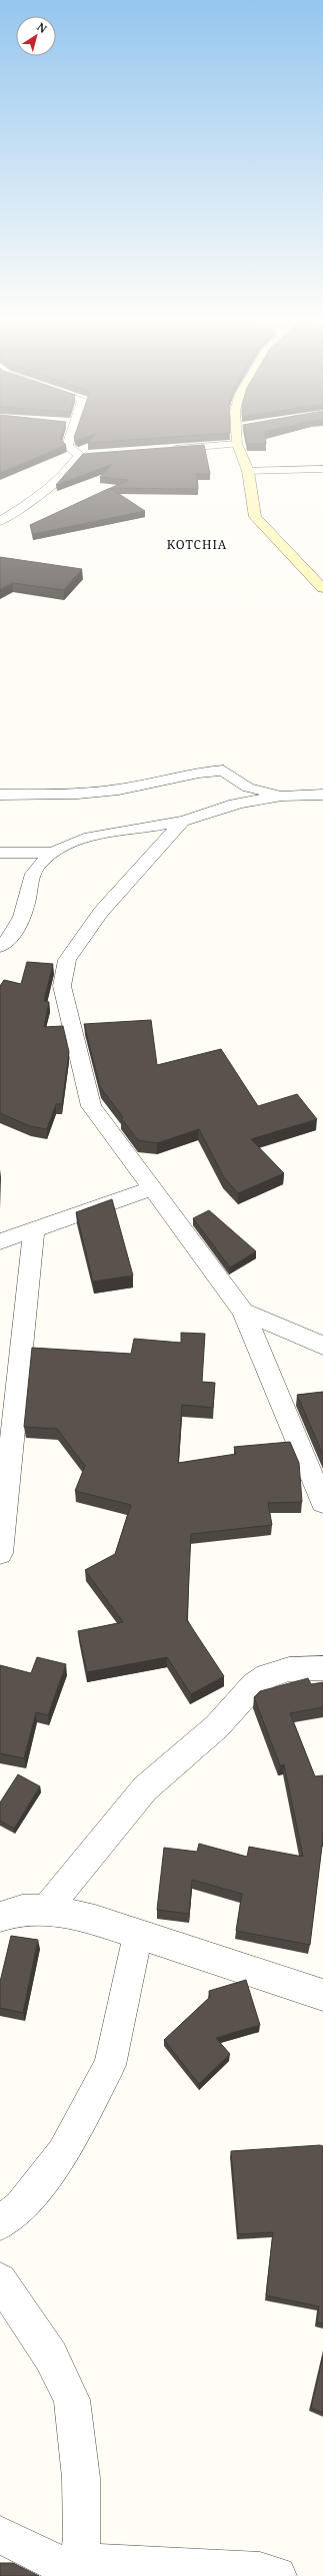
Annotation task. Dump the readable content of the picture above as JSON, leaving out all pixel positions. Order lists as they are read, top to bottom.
{
  "districts": ["KOTCHIA"],
  "north": "top right"
}
